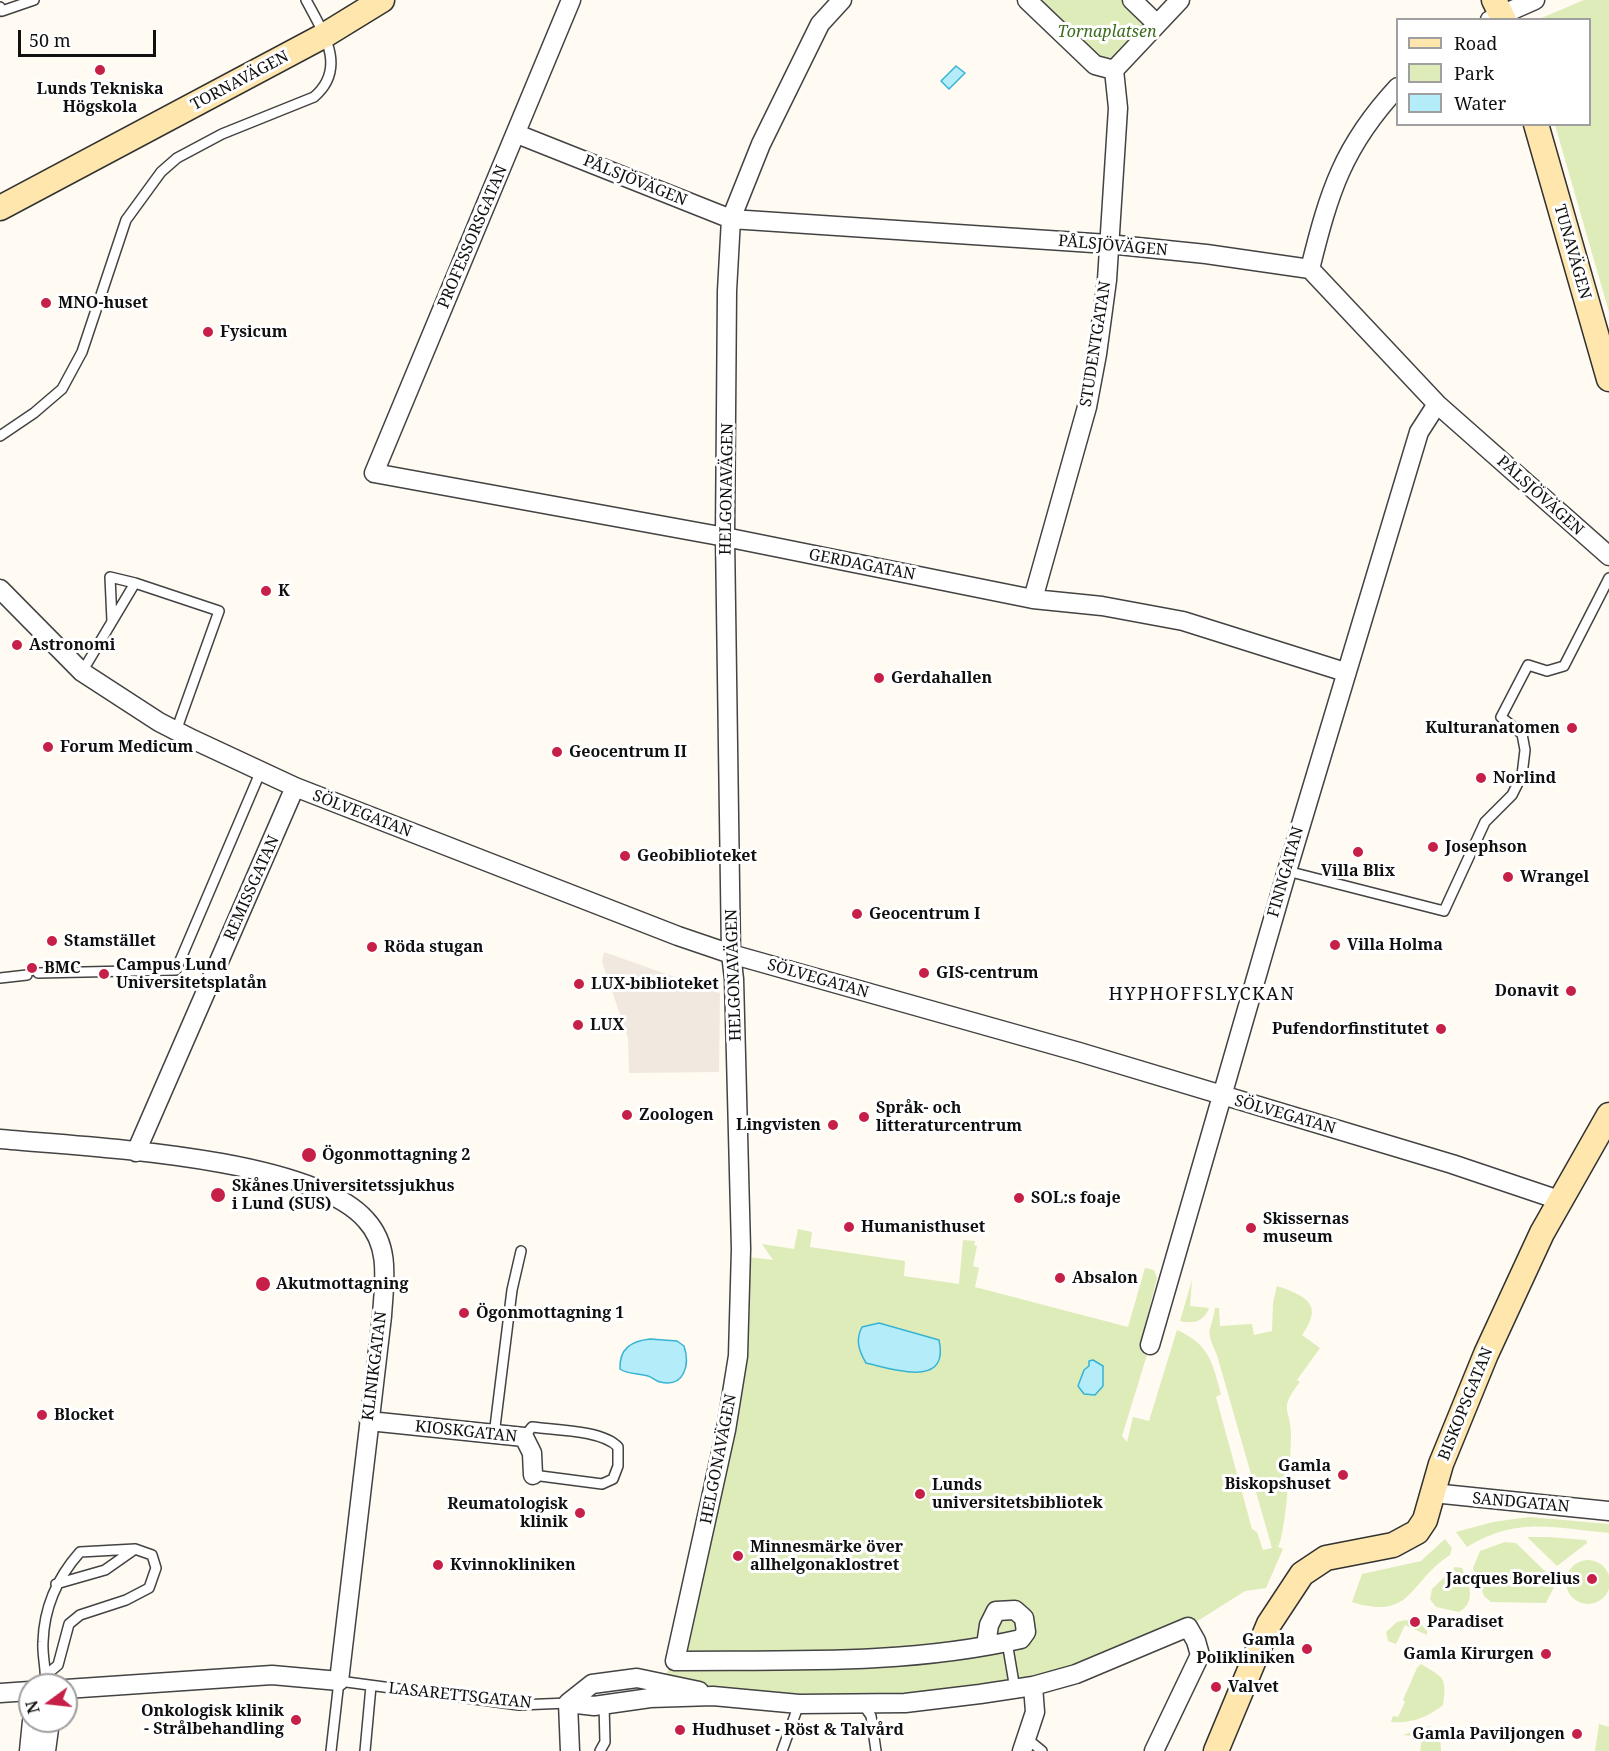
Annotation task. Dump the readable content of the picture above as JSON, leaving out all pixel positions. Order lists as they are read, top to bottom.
{
  "streets": {
    "street": [
      "TORNAVÄGEN",
      "PÅLSJÖVÄGEN",
      "PROFESSORSGATAN",
      "TUNAVÄGEN",
      "STUDENTGATAN",
      "HELGONAVÄGEN",
      "GERDAGATAN",
      "SÖLVEGATAN",
      "FINNGATAN",
      "REMISSGATAN",
      "KLINIKGATAN",
      "BISKOPSGATAN",
      "KIOSKGATAN",
      "SANDGATAN",
      "LASARETTSGATAN"
    ]
  },
  "crossings": [
    ["PÅLSJÖVÄGEN", "PROFESSORSGATAN"],
    ["PÅLSJÖVÄGEN", "STUDENTGATAN"],
    ["PÅLSJÖVÄGEN", "HELGONAVÄGEN"],
    ["PÅLSJÖVÄGEN", "FINNGATAN"],
    ["PROFESSORSGATAN", "GERDAGATAN"],
    ["STUDENTGATAN", "GERDAGATAN"],
    ["HELGONAVÄGEN", "GERDAGATAN"],
    ["HELGONAVÄGEN", "SÖLVEGATAN"],
    ["GERDAGATAN", "FINNGATAN"],
    ["SÖLVEGATAN", "FINNGATAN"],
    ["SÖLVEGATAN", "REMISSGATAN"],
    ["SÖLVEGATAN", "BISKOPSGATAN"],
    ["REMISSGATAN", "KLINIKGATAN"],
    ["KLINIKGATAN", "KIOSKGATAN"],
    ["KLINIKGATAN", "LASARETTSGATAN"],
    ["BISKOPSGATAN", "SANDGATAN"]
  ],
  "districts": ["HYPHOFFSLYCKAN"],
  "parks": ["Tornaplatsen"],
  "places": [
    "Lunds Tekniska Högskola",
    "MNO-huset",
    "Fysicum",
    "K",
    "Astronomi",
    "Gerdahallen",
    "Kulturanatomen",
    "Forum Medicum",
    "Geocentrum II",
    "Norlind",
    "Josephson",
    "Villa Blix",
    "Geobiblioteket",
    "Wrangel",
    "Geocentrum I",
    "Stamstället",
    "Villa Holma",
    "Röda stugan",
    "BMC",
    "GIS-centrum",
    "Campus Lund Universitetsplatån",
    "LUX-biblioteket",
    "Donavit",
    "LUX",
    "Pufendorfinstitutet",
    "Zoologen",
    "Språk- och litteraturcentrum",
    "Lingvisten",
    "Ögonmottagning 2",
    "Skånes Universitetssjukhus i Lund (SUS)",
    "SOL:s foaje",
    "Humanisthuset",
    "Skissernas museum",
    "Absalon",
    "Akutmottagning",
    "Ögonmottagning 1",
    "Blocket",
    "Gamla Biskopshuset",
    "Lunds universitetsbibliotek",
    "Reumatologisk klinik",
    "Minnesmärke över allhelgonaklostret",
    "Kvinnokliniken",
    "Jacques Borelius",
    "Paradiset",
    "Gamla Polikliniken",
    "Gamla Kirurgen",
    "Valvet",
    "Onkologisk klinik - Strålbehandling",
    "Hudhuset - Röst & Talvård",
    "Gamla Paviljongen"
  ],
  "legend": ["Road", "Park", "Water"],
  "scale_bar": "50 m",
  "north": "left"
}
